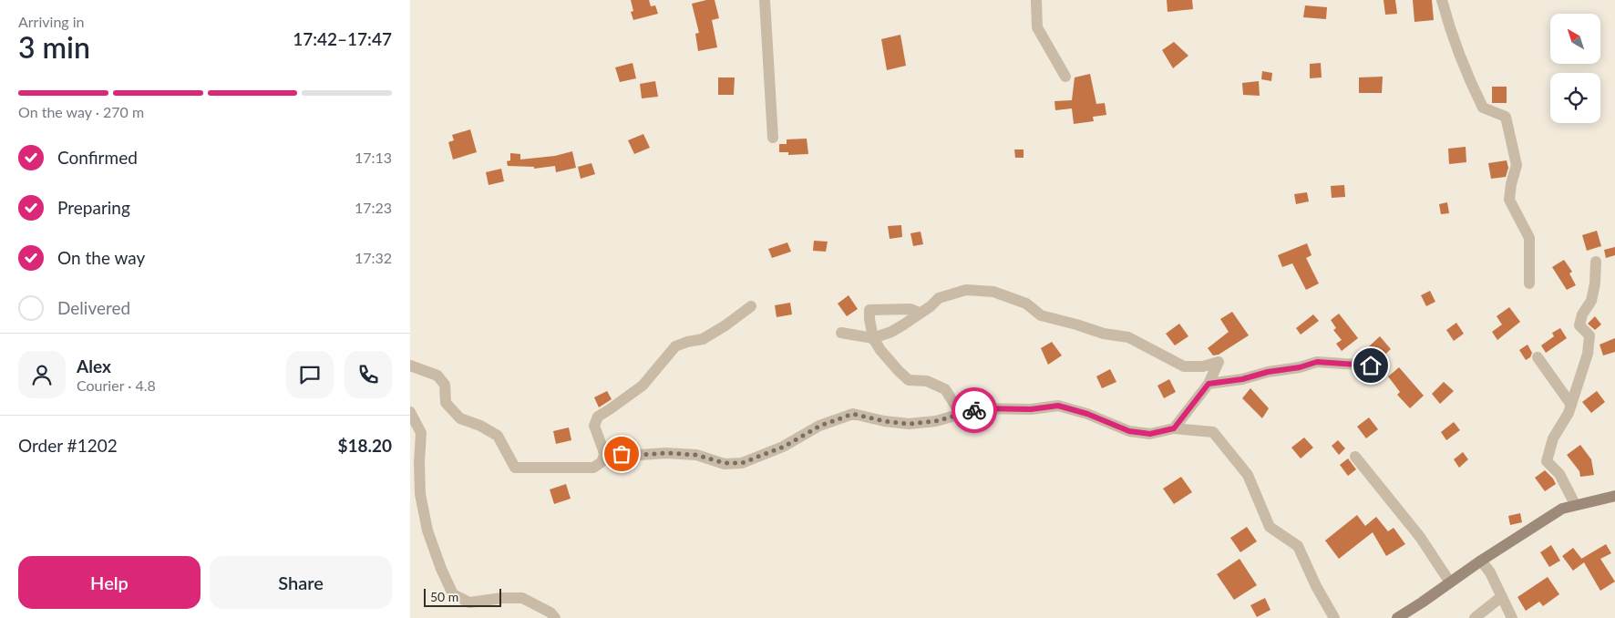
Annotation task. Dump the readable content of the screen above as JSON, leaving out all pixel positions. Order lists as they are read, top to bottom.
{
  "scale_bar": "50 m",
  "north": "top left",
  "page": {
    "heading": ["3 min", "Arriving in", "17:42–17:47"],
    "panel": [
      "Alex",
      "Courier · 4.8",
      "Order #1202",
      "$18.20"
    ],
    "bar": "On the way · 270 m",
    "list": [
      ["Confirmed", "17:13"],
      ["Preparing", "17:23"],
      ["On the way", "17:32"],
      "Delivered"
    ],
    "buttons": ["Help", "Share"],
    "scale": "50 m"
  }
}
